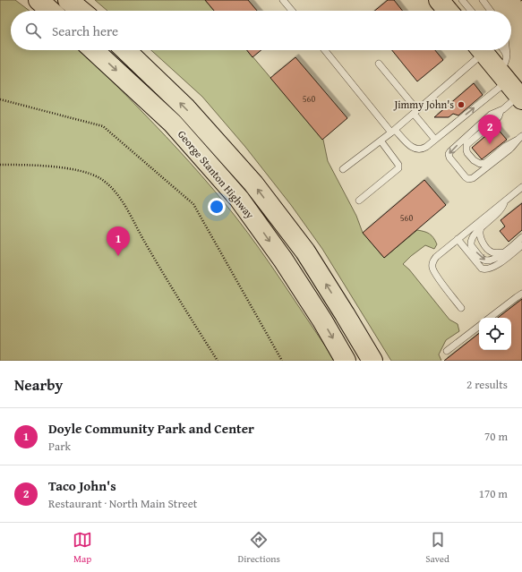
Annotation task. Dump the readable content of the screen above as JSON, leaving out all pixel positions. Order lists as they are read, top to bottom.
{
  "streets": {
    "highway": ["George Stanton Highway"]
  },
  "places": ["Jimmy John's"],
  "house_numbers": ["560", "560"],
  "page": {
    "search": "Search here",
    "pins": ["2", "1"],
    "heading": ["Nearby", "2 results"],
    "list": [
      {
        "mark": "1",
        "name": "Doyle Community Park and Center",
        "note": "Park",
        "value": "70 m"
      },
      {
        "mark": "2",
        "name": "Taco John's",
        "note": "Restaurant · North Main Street",
        "value": "170 m"
      }
    ],
    "nav": ["Map", "Directions", "Saved"]
  }
}
